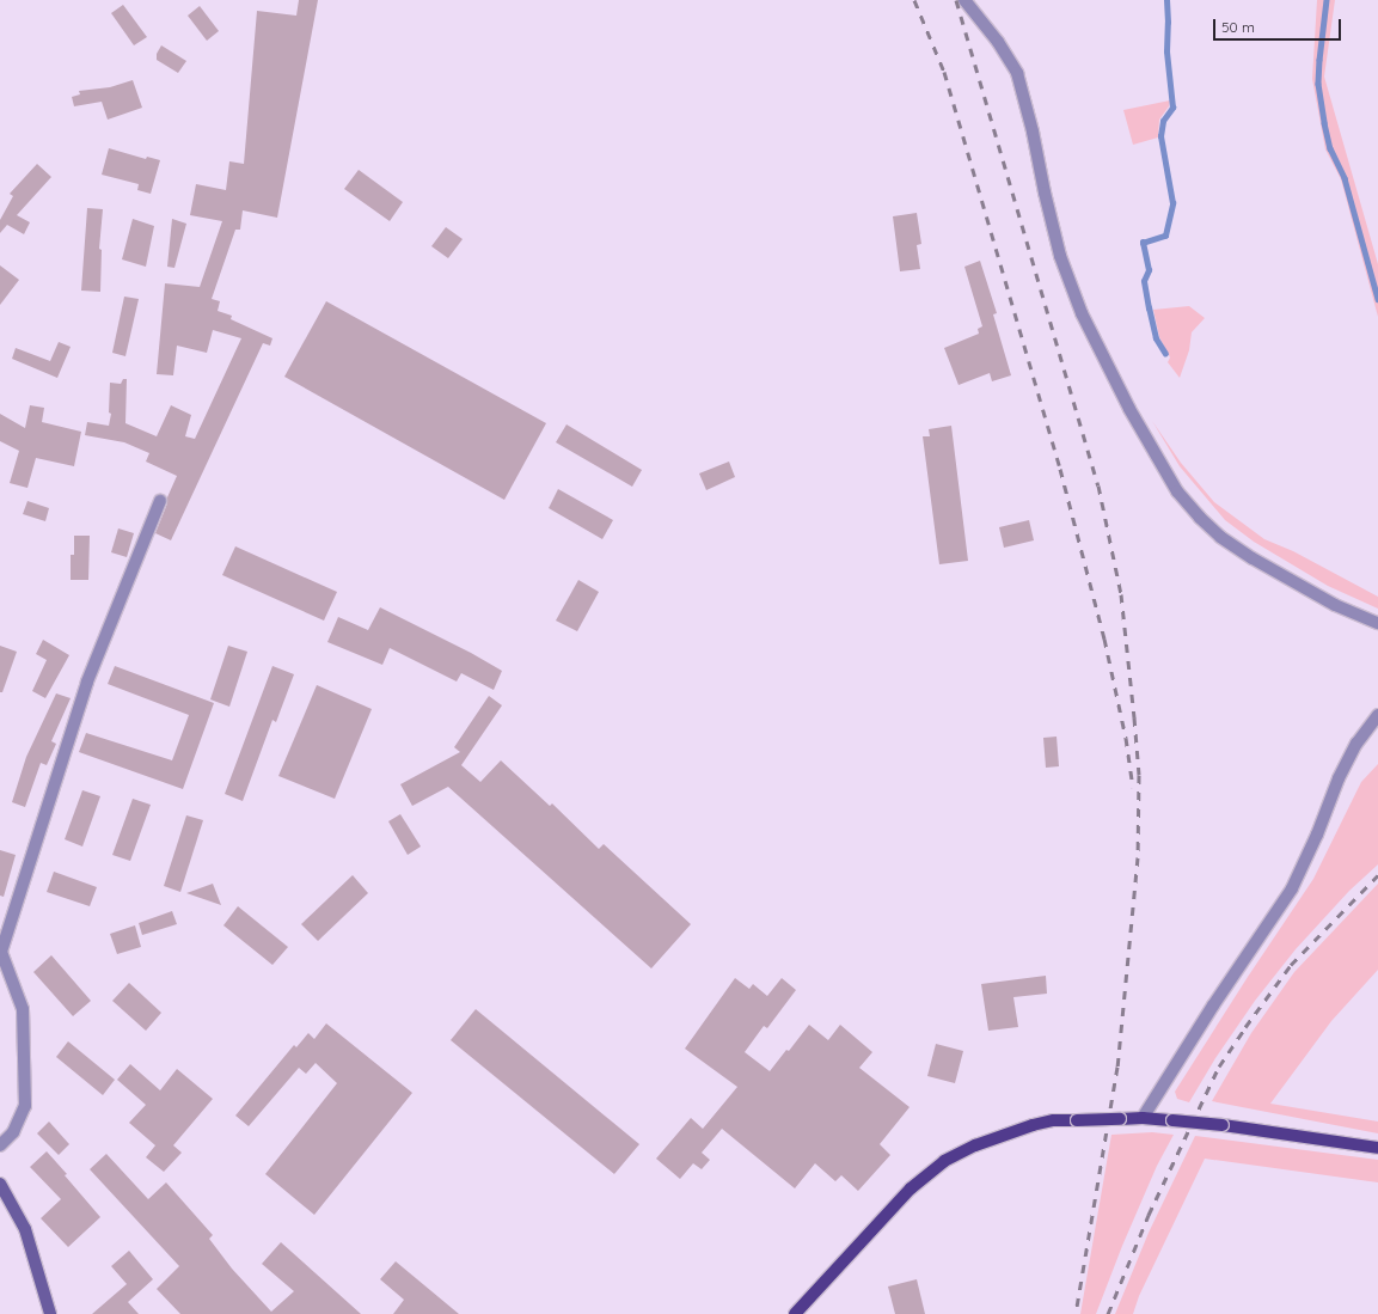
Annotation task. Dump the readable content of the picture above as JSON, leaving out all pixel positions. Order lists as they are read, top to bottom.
{
  "scale_bar": "50 m"
}
